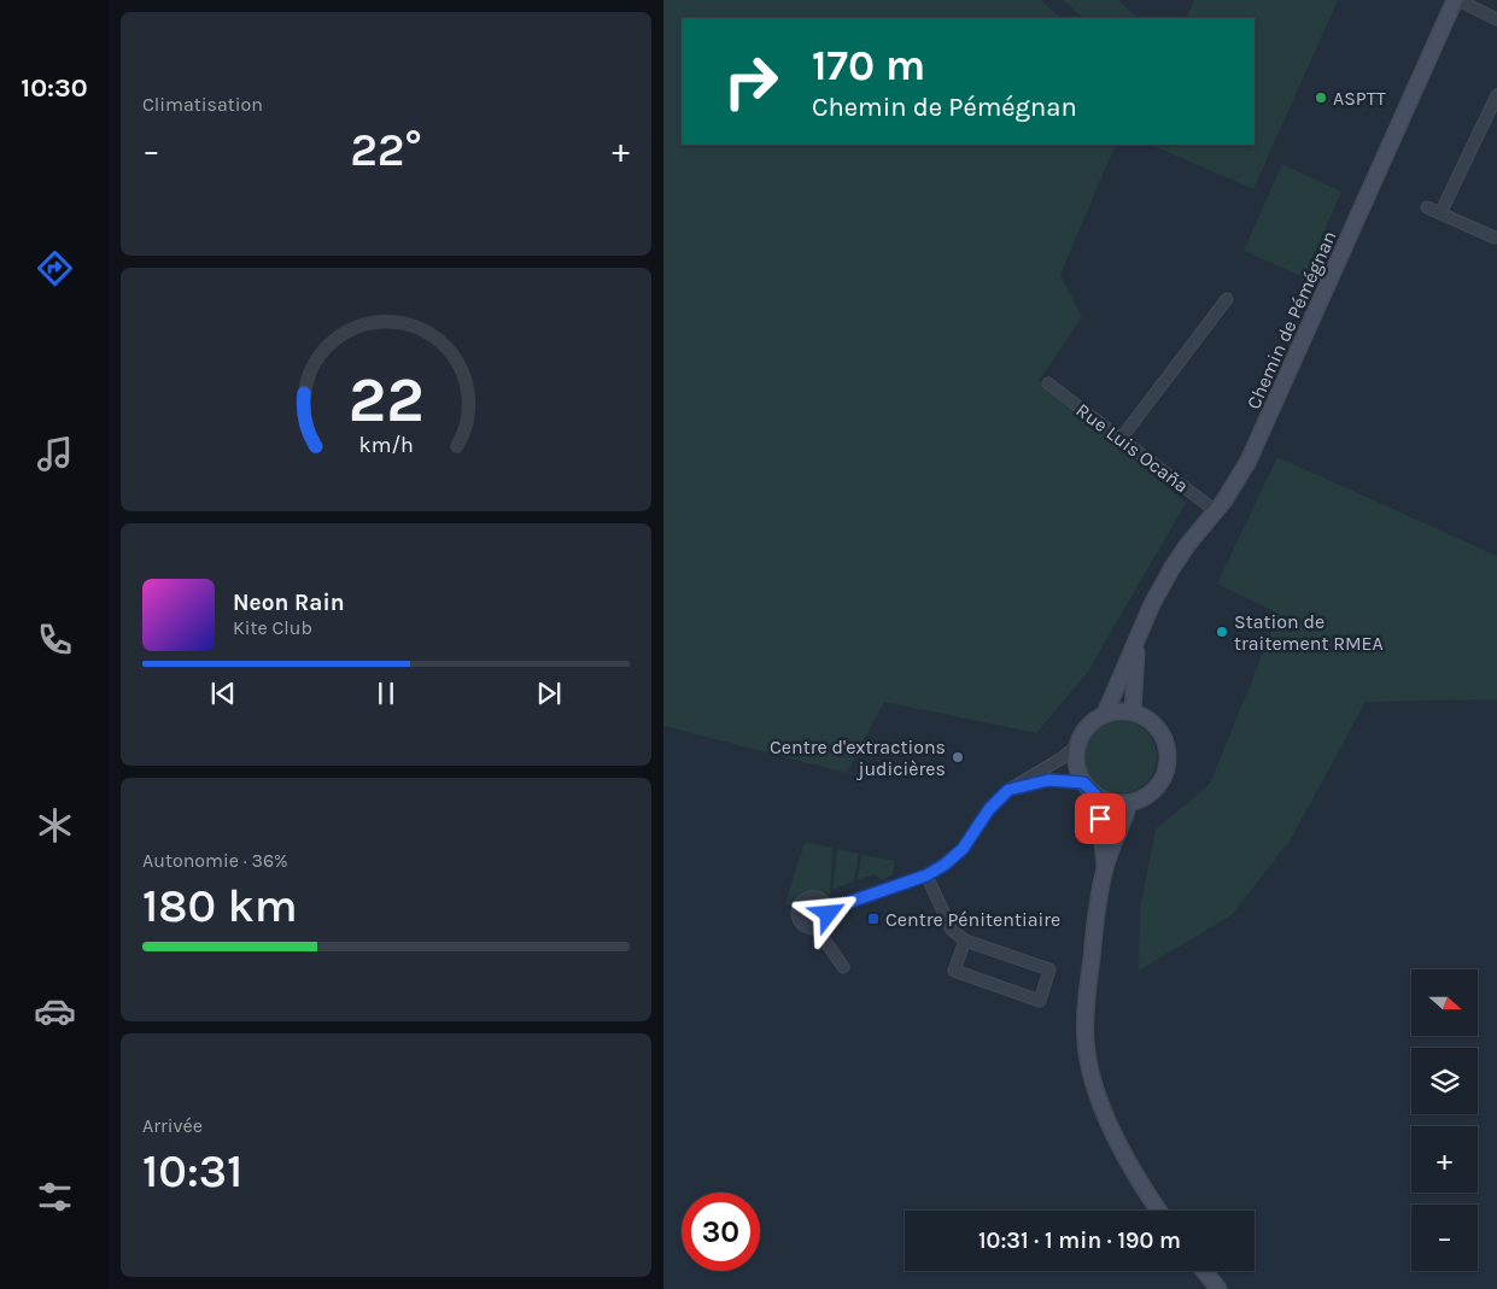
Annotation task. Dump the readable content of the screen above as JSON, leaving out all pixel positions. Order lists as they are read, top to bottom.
{
  "streets": {
    "street": ["Chemin de Pémégnan", "Rue Luis Ocaña"]
  },
  "crossings": [
    ["Chemin de Pémégnan", "Rue Luis Ocaña"]
  ],
  "places": {
    "other": ["ASPTT", "Station de traitement RMEA", "Centre d'extractions judicières"],
    "transit": ["Centre Pénitentiaire"]
  },
  "north": "right",
  "page": {
    "tabs": "10:30",
    "tile": [
      "Climatisation",
      ["Autonomie · 36%", "180 km"],
      ["Arrivée", "10:31"]
    ],
    "turn": ["170 m", "Chemin de Pémégnan"],
    "heat": ["−", "22°", "+"],
    "song": ["Neon Rain", "Kite Club"],
    "map_buttons": ["+", "−"],
    "limit": "30",
    "trip": "10:31 · 1 min · 190 m",
    "gauge": ["22", "km/h"]
  }
}
